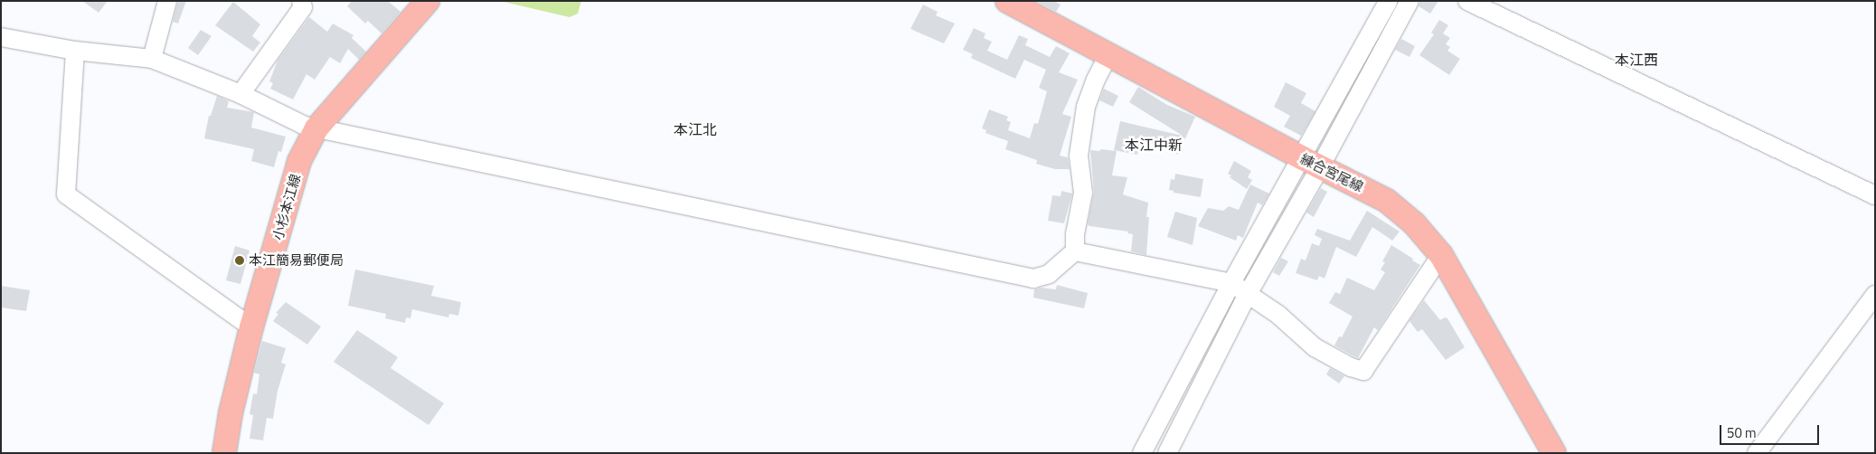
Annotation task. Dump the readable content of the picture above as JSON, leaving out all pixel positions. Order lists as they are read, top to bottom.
{
  "streets": {
    "main road": ["練合宮尾線", "小杉本江線"]
  },
  "districts": ["本江西", "本江北", "本江中新"],
  "places": ["本江簡易郵便局"],
  "scale_bar": "50 m"
}
